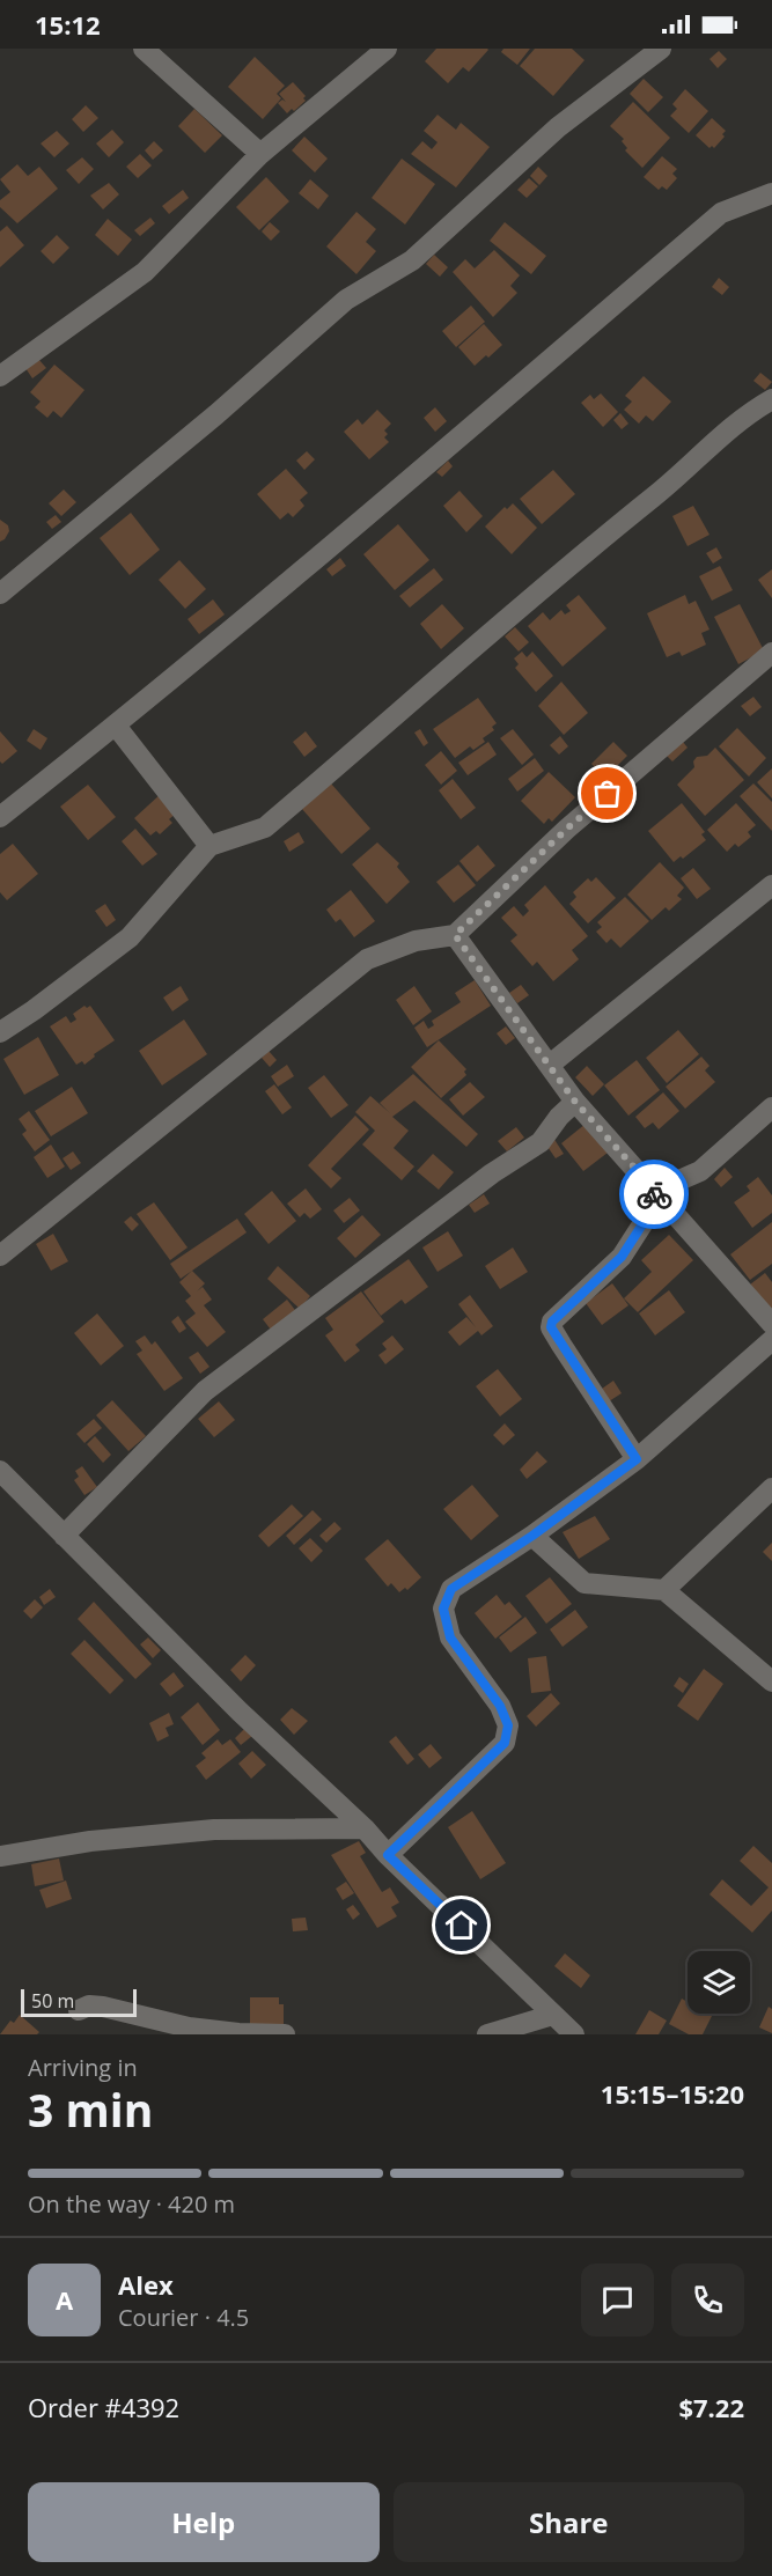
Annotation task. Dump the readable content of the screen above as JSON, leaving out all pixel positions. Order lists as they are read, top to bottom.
{
  "scale_bar": "50 m",
  "page": {
    "status": "15:12",
    "scale": "50 m",
    "heading": ["3 min", "Arriving in", "15:15–15:20"],
    "panel": [
      "Alex",
      "Courier · 4.5",
      "Order #4392",
      "$7.22"
    ],
    "bar": "On the way · 420 m",
    "round": "A",
    "buttons": ["Help", "Share"]
  }
}
